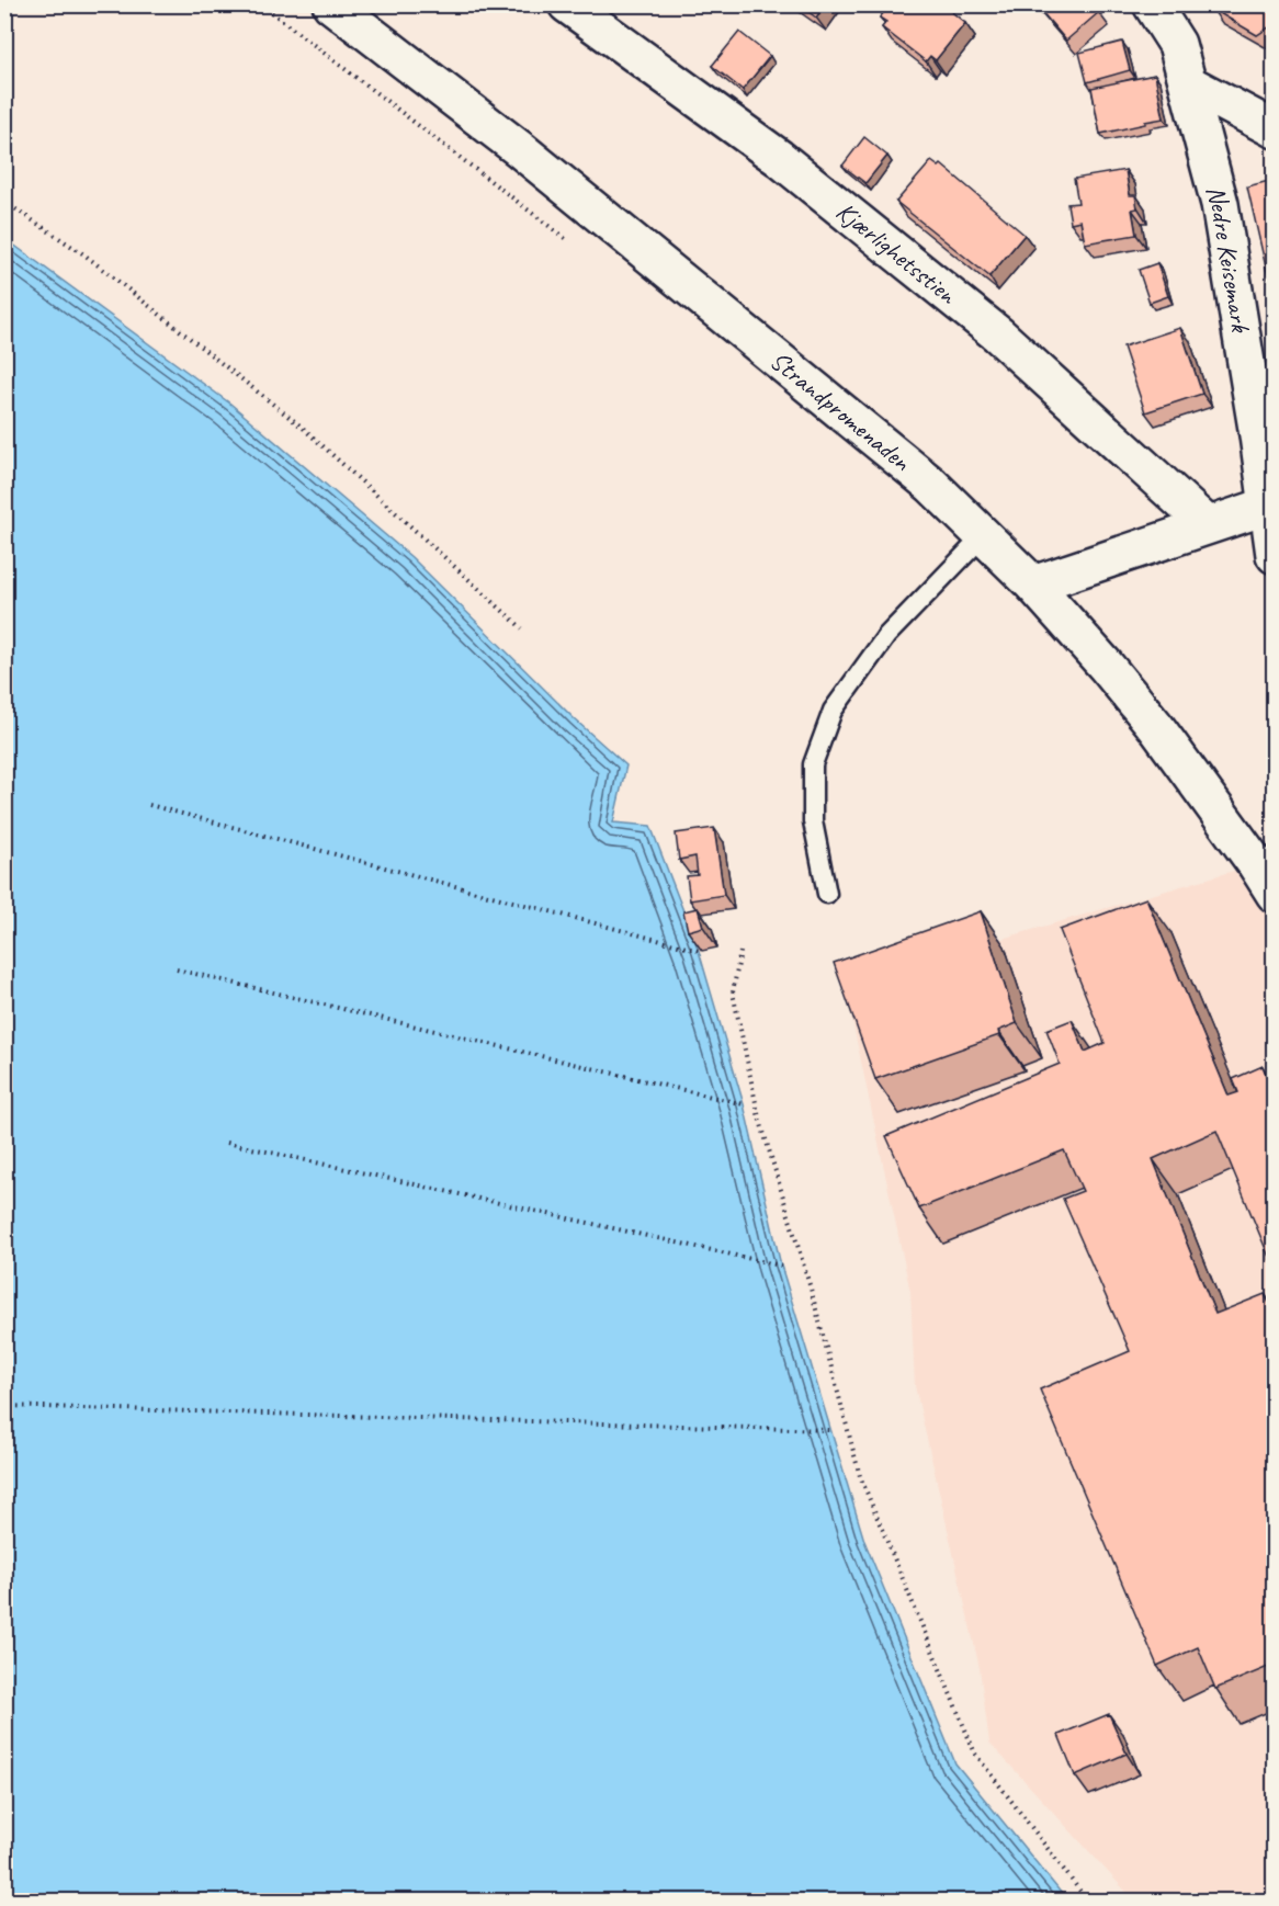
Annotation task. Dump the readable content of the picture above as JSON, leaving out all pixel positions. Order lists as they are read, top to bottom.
{
  "streets": {
    "street": ["Kjærlighetsstien", "Nedre Keisemark", "Strandpromenaden"]
  }
}
